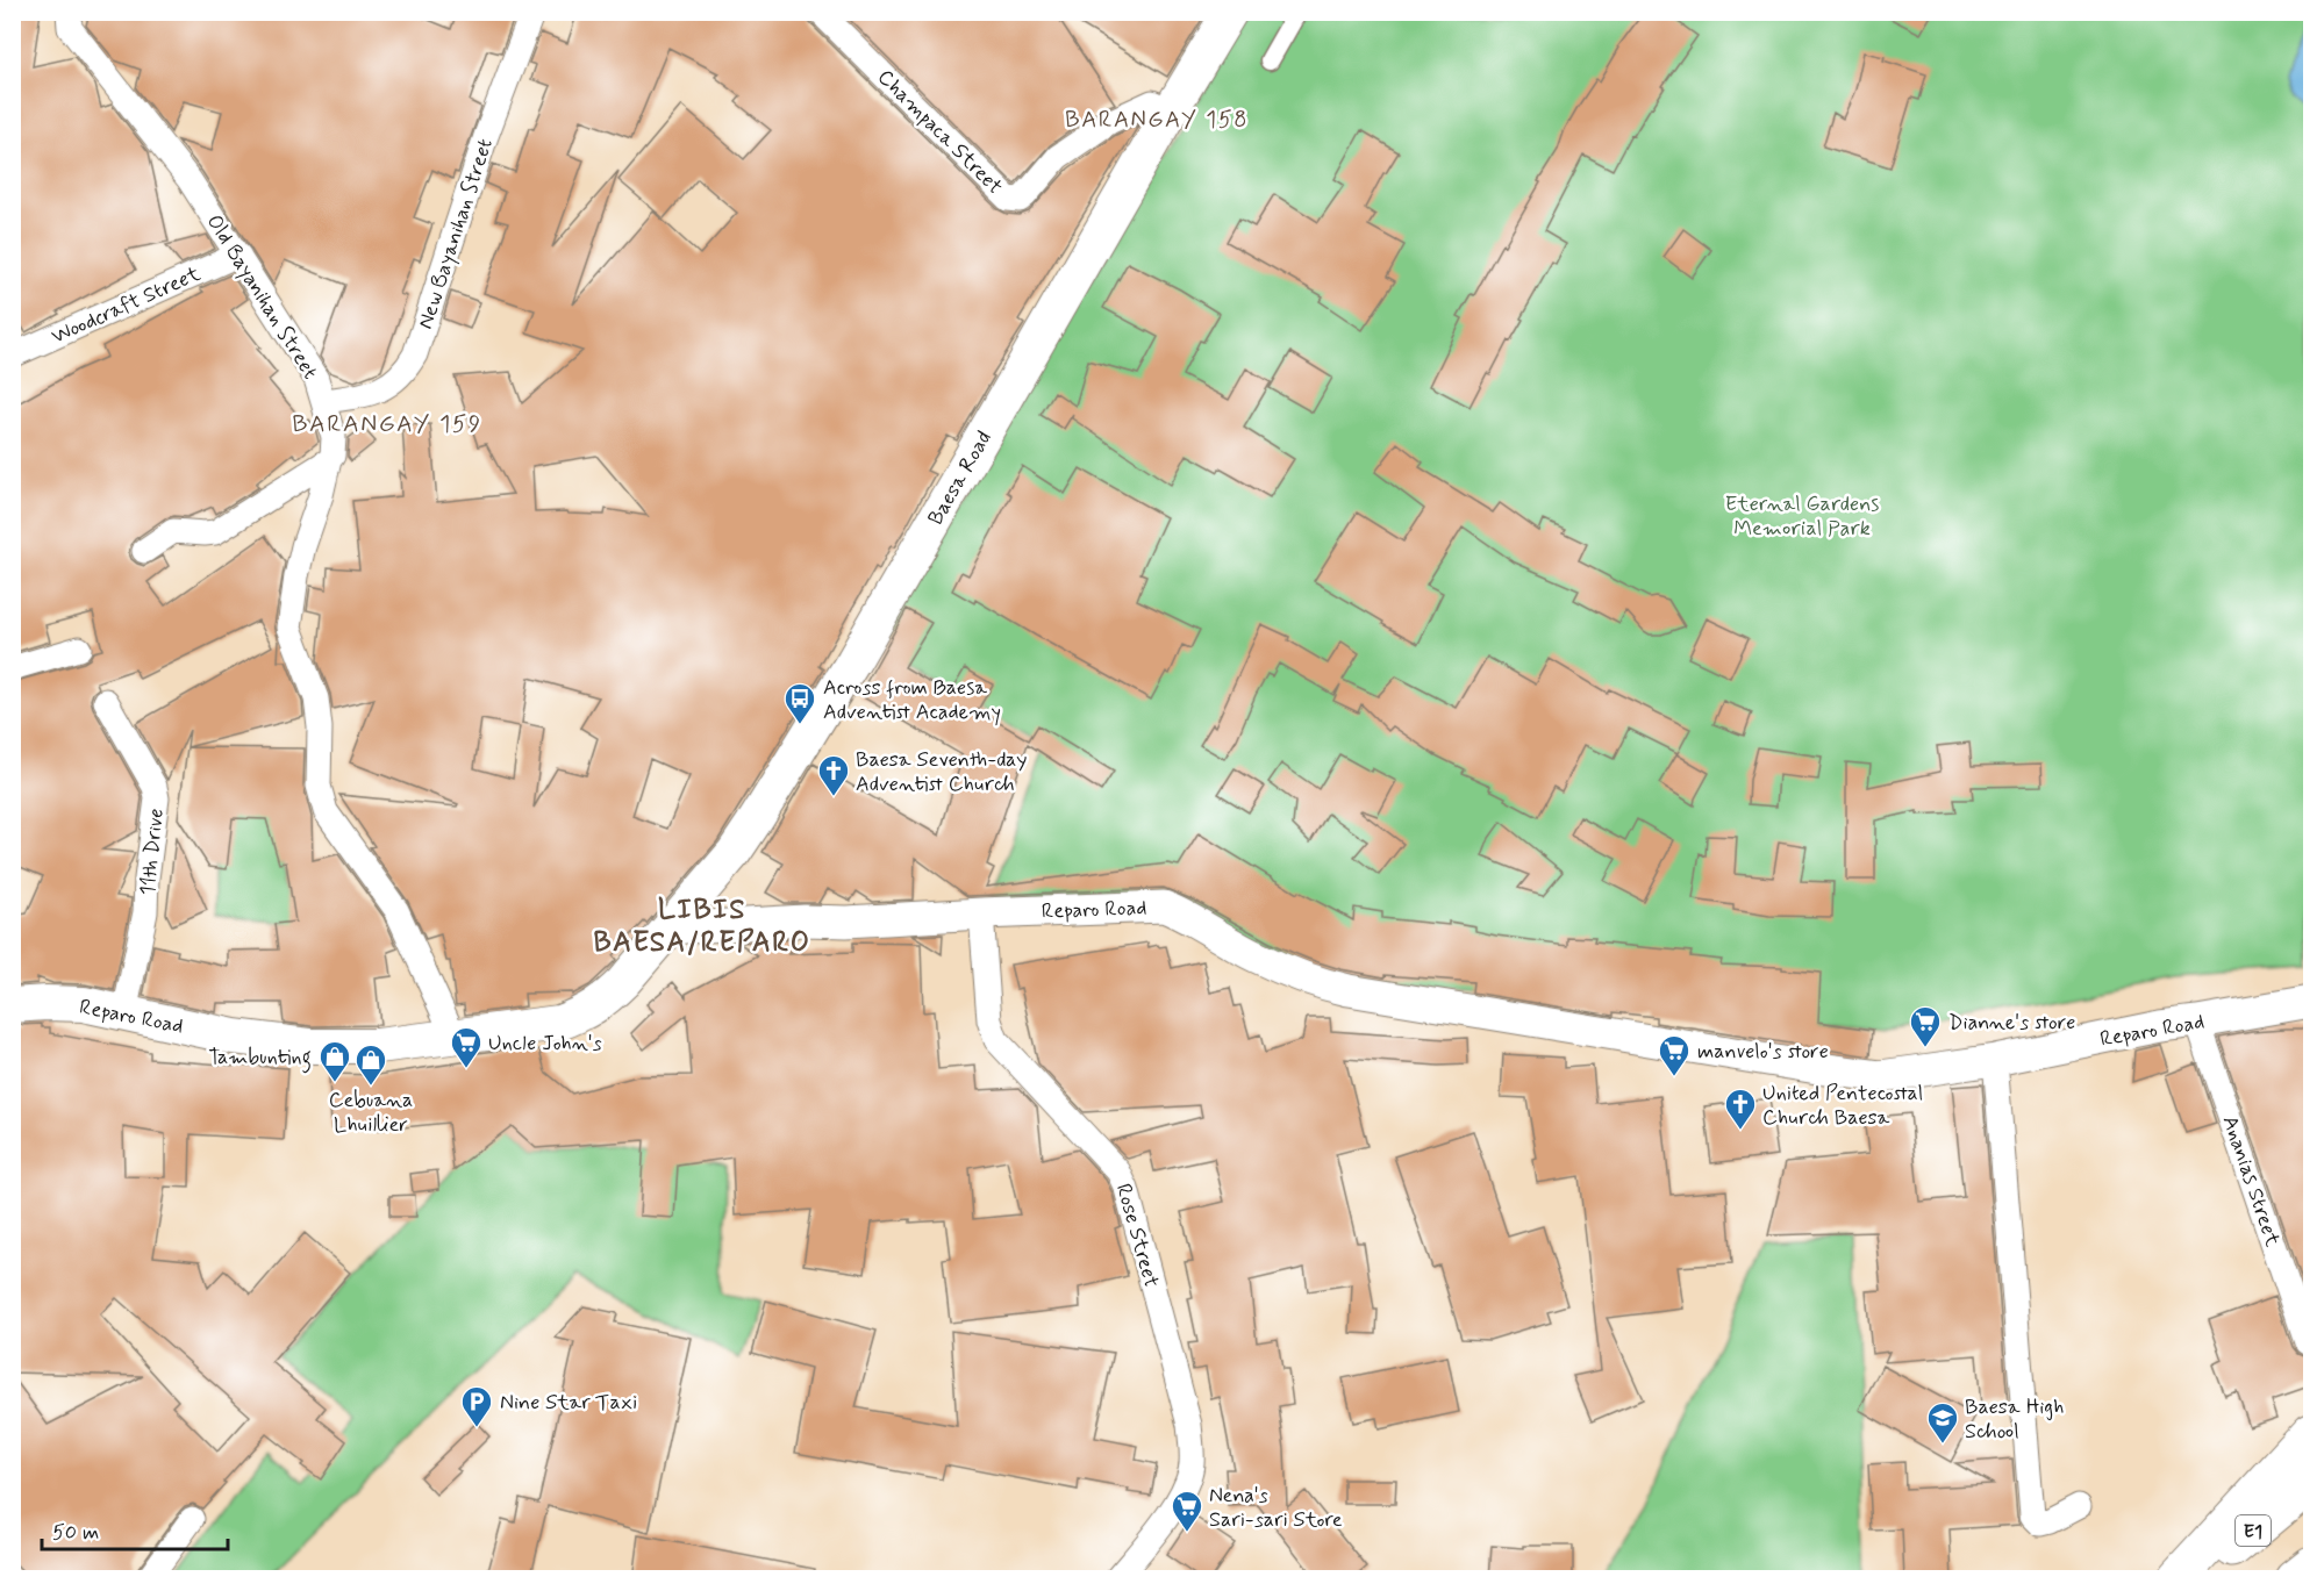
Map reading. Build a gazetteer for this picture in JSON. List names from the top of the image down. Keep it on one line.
{"streets":{"highway":["E1"],"main road":["Baesa Road","Reparo Road"],"street":["Champaca Street","New Bayanihan Street","Old Bayanihan Street","Woodcraft Street","11th Drive","Ananias Street","Rose Street"]},"crossings":[["Champaca Street","Baesa Road"],["New Bayanihan Street","Old Bayanihan Street"],["Old Bayanihan Street","Woodcraft Street"],["Old Bayanihan Street","Reparo Road"],["Baesa Road","Reparo Road"],["11th Drive","Reparo Road"],["Reparo Road","Ananias Street"],["Reparo Road","Rose Street"]],"districts":["BARANGAY 158","BARANGAY 159","LIBIS BAESA/REPARO"],"parks":["Eternal Gardens Memorial Park"],"places":{"bus stop":["Across from Baesa Adventist Academy"],"church":["Baesa Seventh-day Adventist Church","United Pentecostal Church Baesa"],"supermarket":["Dianne's store","Uncle John's","manvelo's store","Nena's Sari-sari Store"],"shop":["Tambunting","Cebuana Lhuillier"],"parking":["Nine Star Taxi"],"school or university":["Baesa High School"]},"scale_bar":"50 m"}
